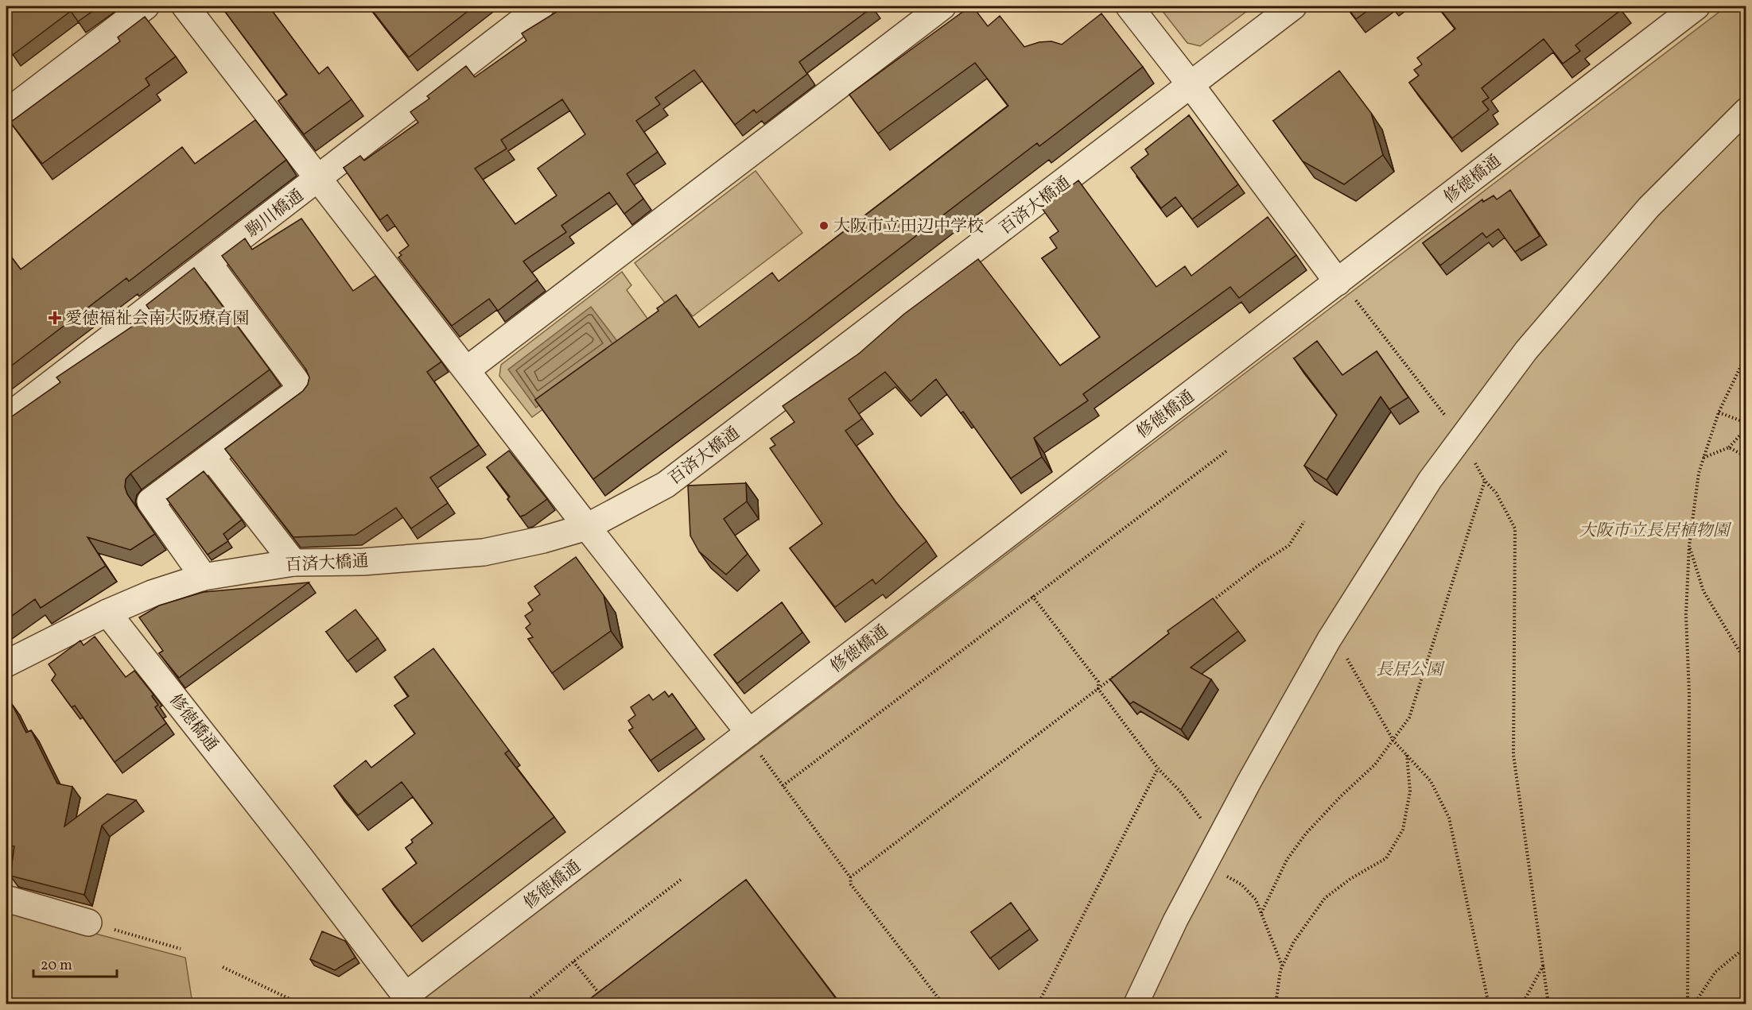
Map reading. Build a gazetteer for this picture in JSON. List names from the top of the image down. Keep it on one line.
{"streets":{"street":["修徳橋通","百済大橋通","駒川橋通"]},"crossings":[["修徳橋通","百済大橋通"]],"parks":["大阪市立長居植物園","長居公園"],"places":{"other":["大阪市立田辺中学校"],"health":["愛徳福祉会南大阪療育園"]},"scale_bar":"20 m"}
